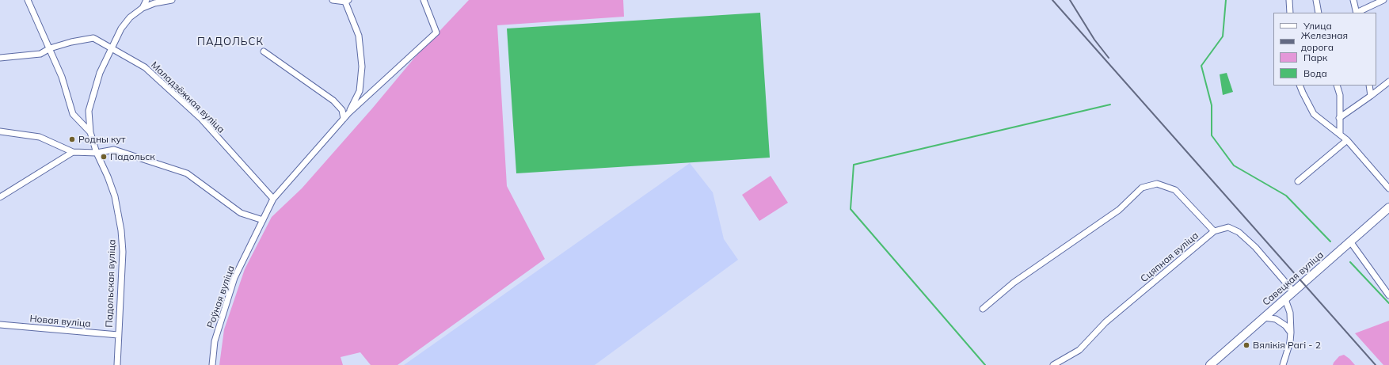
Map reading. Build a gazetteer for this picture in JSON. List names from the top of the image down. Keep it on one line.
{"streets":{"main road":["Савецкая вуліца"],"street":["Маладзёжная вуліца","Сцяпная вуліца","Падольская вуліца","Роўная вуліца","Новая вуліца"]},"crossings":[["Маладзёжная вуліца","Падольская вуліца"],["Сцяпная вуліца","Савецкая вуліца"],["Падольская вуліца","Новая вуліца"]],"districts":["ПАДОЛЬСК"],"places":["Родны кут","Падольск","Вялікія Рагі - 2"],"legend":["Улица","Железная дорога","Парк","Вода"]}
